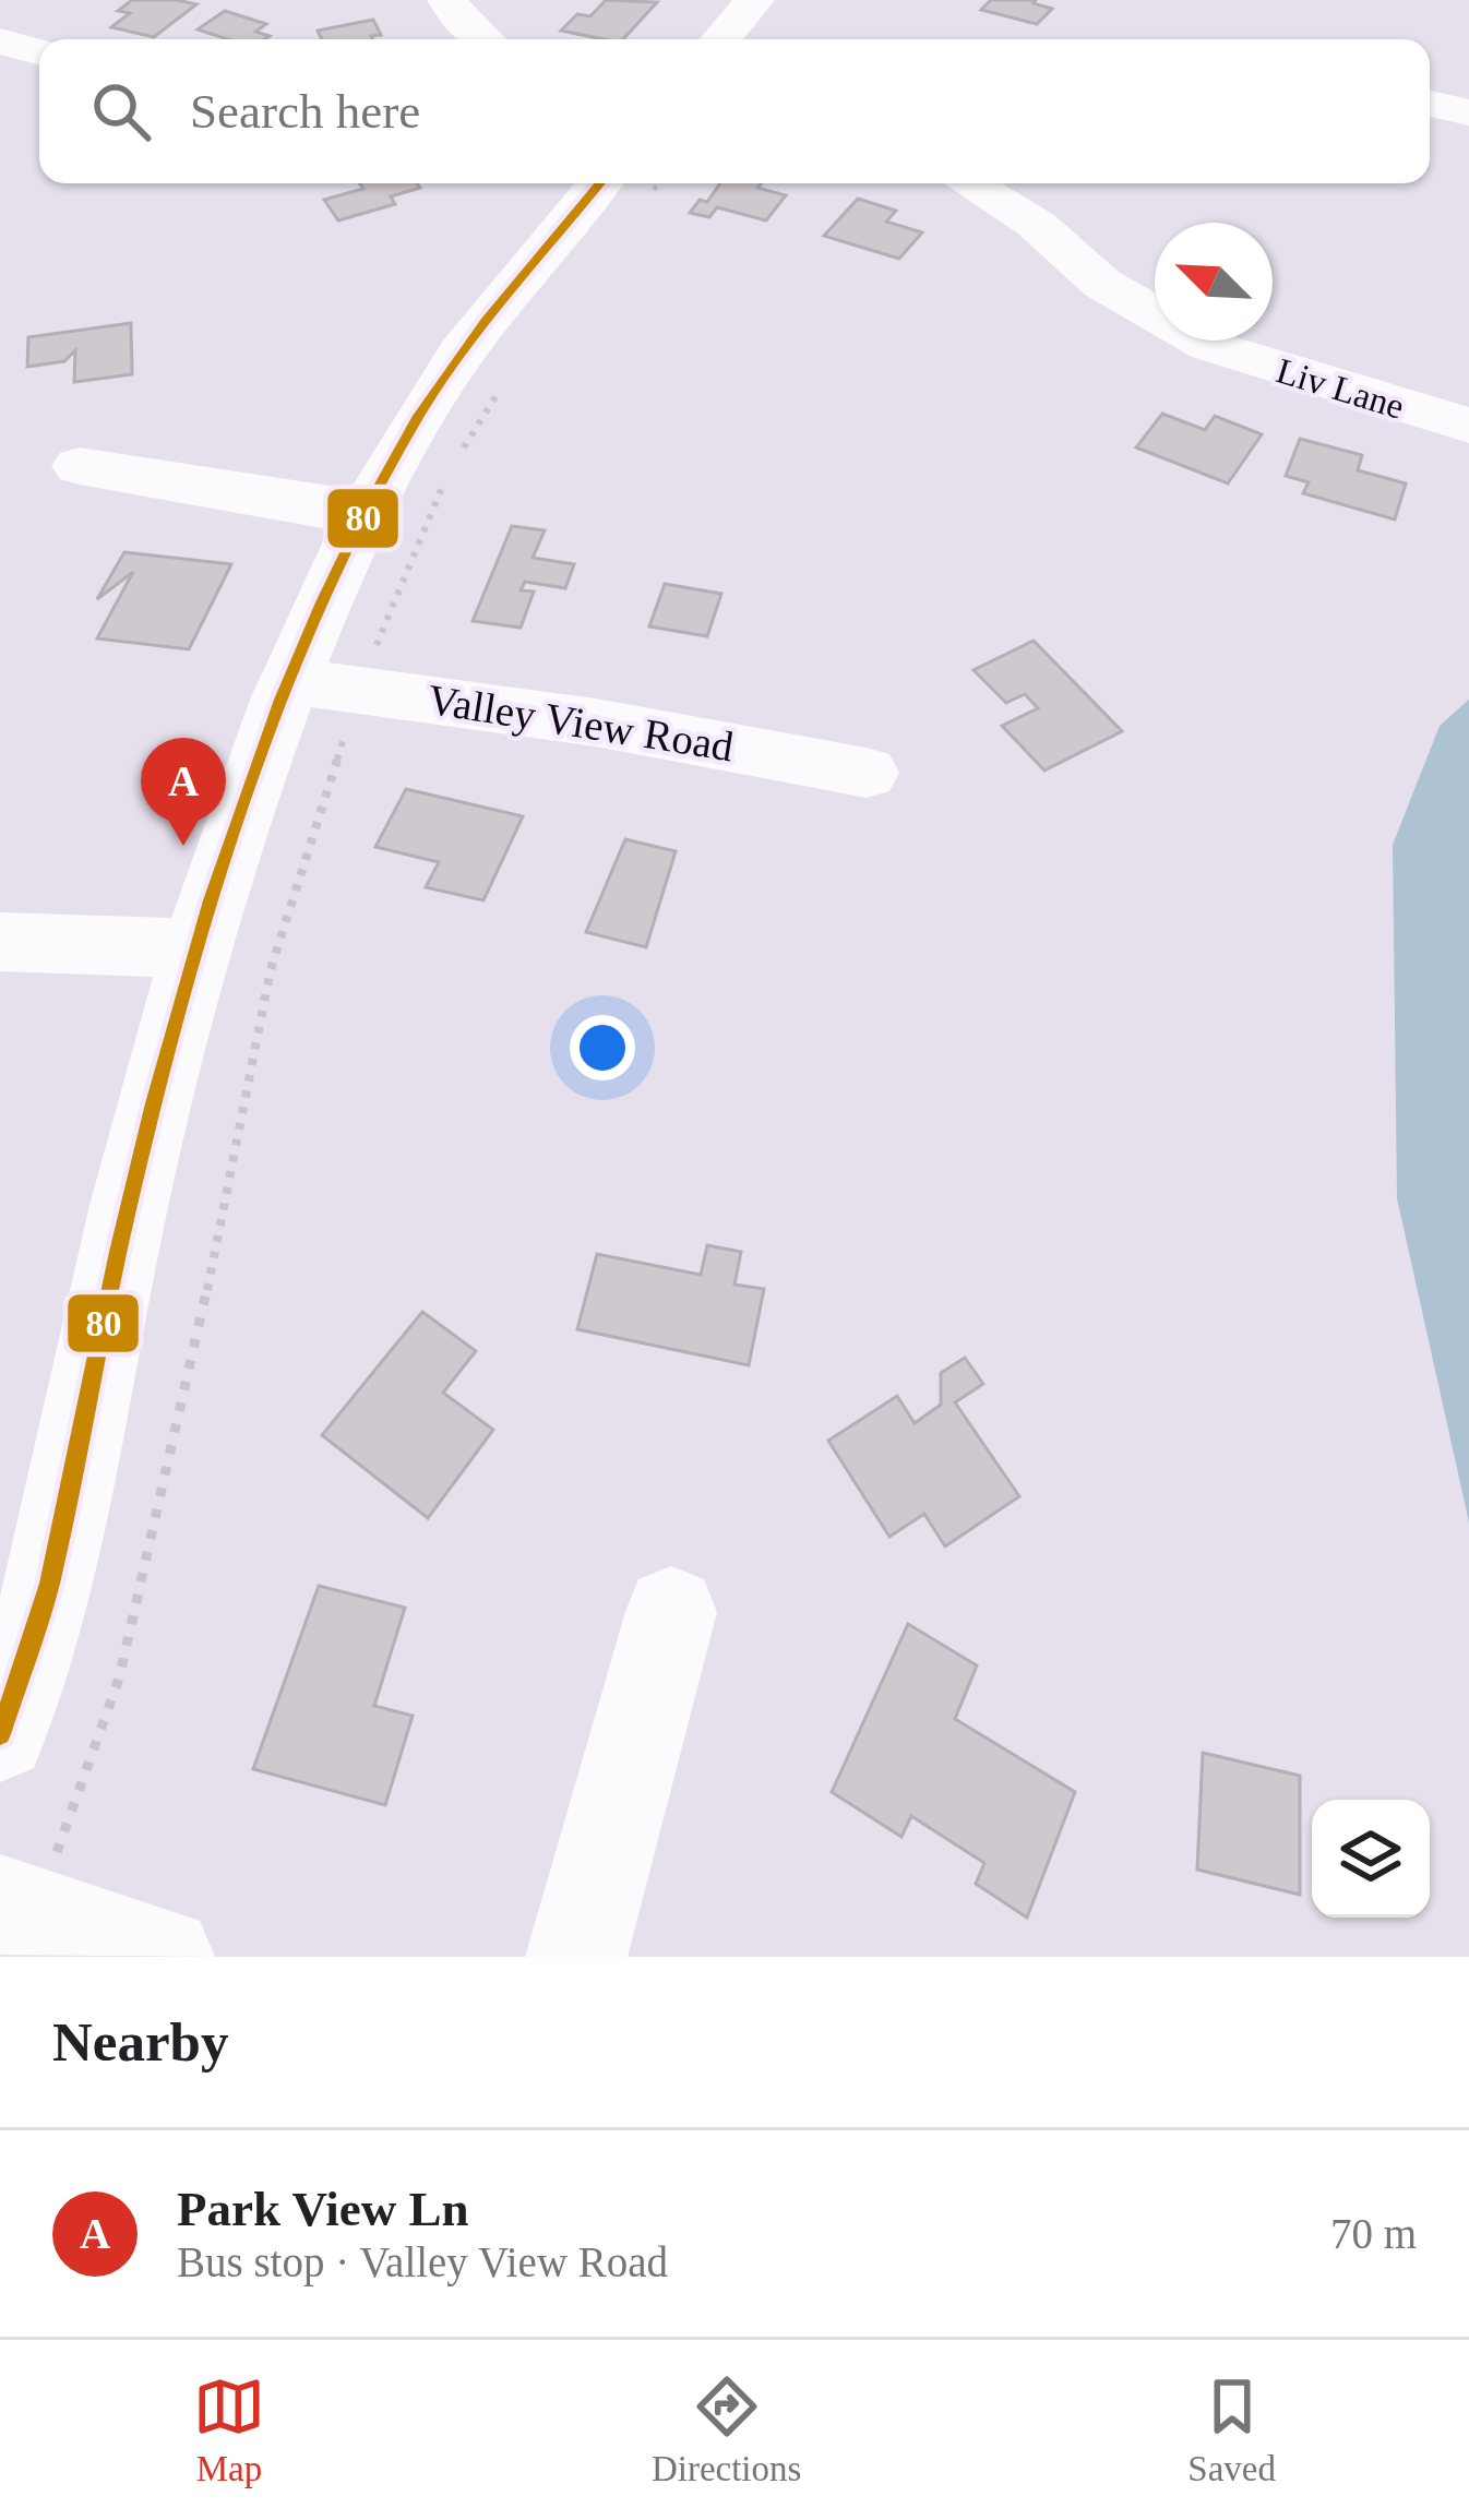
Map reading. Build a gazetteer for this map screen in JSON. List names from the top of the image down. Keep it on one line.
{"streets":{"street":["Liv Lane","Valley View Road"]},"lines":["transit line 80"],"north":"top left","page":{"search":"Search here","pins":"A","heading":"Nearby","list":[{"mark":"A","name":"Park View Ln","note":"Bus stop · Valley View Road","value":"70 m"}],"nav":["Map","Directions","Saved"]}}
